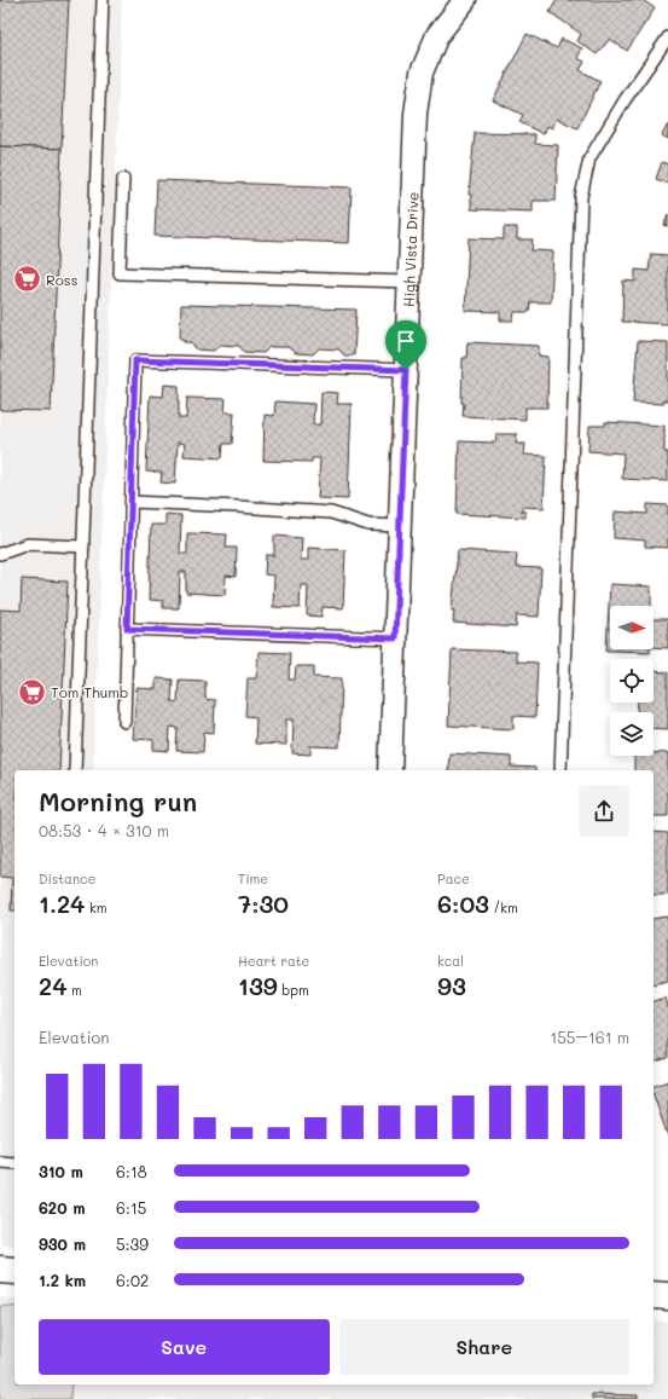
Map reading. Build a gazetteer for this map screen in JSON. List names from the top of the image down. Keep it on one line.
{"streets":{"street":["High Vista Drive"]},"places":{"supermarket":["Ross","Tom Thumb"]},"north":"right","page":{"heading":["Morning run","08:53 · 4 × 310 m"],"stats":[["Distance","1.24 km"],["Time","7:30"],["Pace","6:03 /km"],["Elevation","24 m"],["Heart rate","139 bpm"],["kcal","93"]],"chart":["Elevation","155–161 m"],"list":[{"name":"310 m","note":"6:18"},{"name":"620 m","note":"6:15"},{"name":"930 m","note":"5:39"},{"name":"1.2 km","note":"6:02"}],"buttons":["Save","Share"]}}
